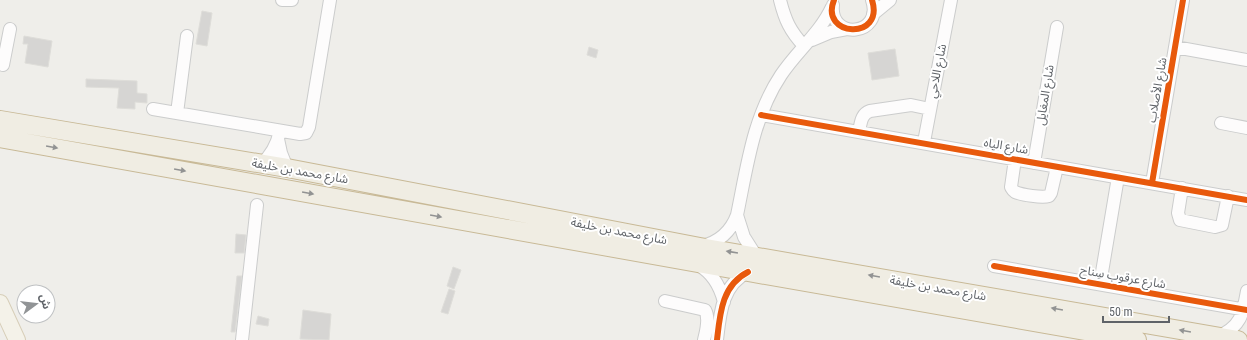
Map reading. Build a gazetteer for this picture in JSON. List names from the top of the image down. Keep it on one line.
{"streets":{"highway":["شارع محمد بن خليفة"],"street":["شارع اللاحي","شارع الأصلاب","شارع المغايل","شارع الياه","شارع عرقوب سِناح"]},"crossings":[["شارع اللاحي","شارع الياه"],["شارع الأصلاب","شارع الياه"],["شارع المغايل","شارع الياه"]],"scale_bar":"50 m","north":"right"}
